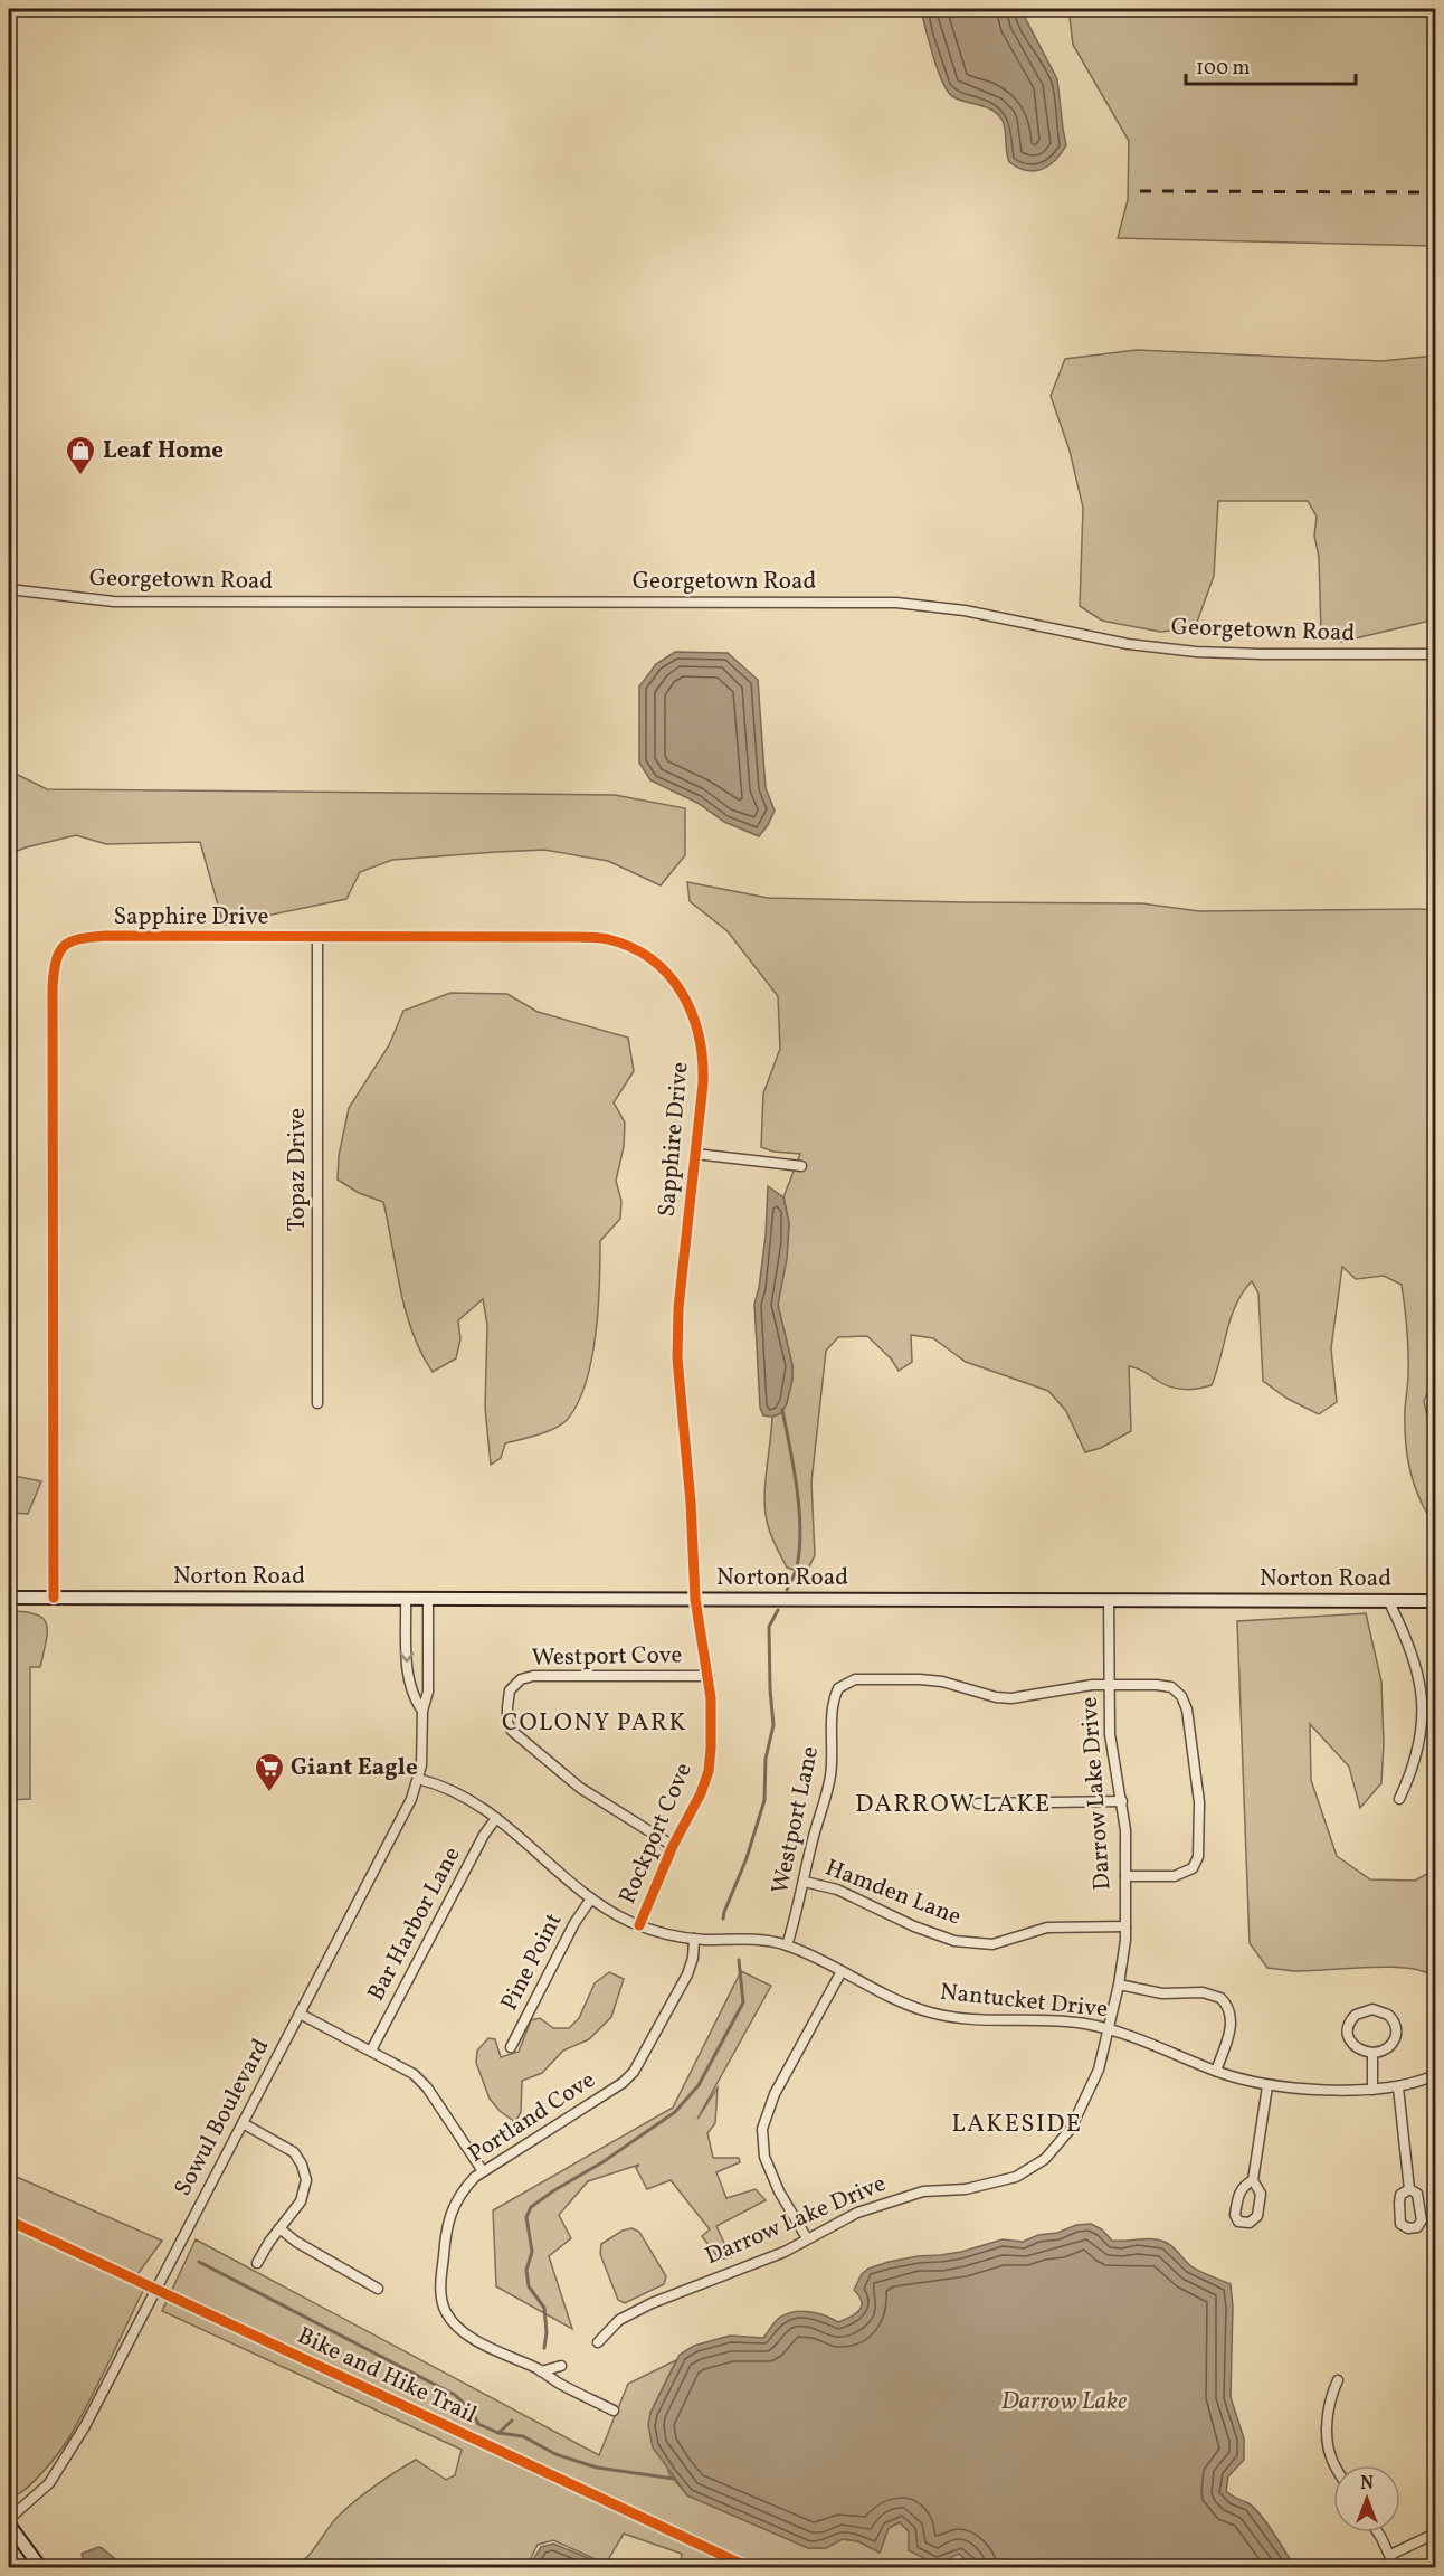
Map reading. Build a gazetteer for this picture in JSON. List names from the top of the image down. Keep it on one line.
{"streets":{"street":["Georgetown Road","Sapphire Drive","Topaz Drive","Norton Road","Westport Cove","Darrow Lake Drive","Westport Lane","Rockport Cove","Hamden Lane","Bar Harbor Lane","Pine Point","Nantucket Drive","Sowul Boulevard","Portland Cove"],"cycle path":["Bike and Hike Trail"]},"crossings":[["Sapphire Drive","Topaz Drive"],["Sapphire Drive","Norton Road"],["Sapphire Drive","Rockport Cove"],["Norton Road","Darrow Lake Drive"],["Norton Road","Rockport Cove"],["Norton Road","Sowul Boulevard"],["Westport Cove","Rockport Cove"],["Darrow Lake Drive","Westport Lane"],["Darrow Lake Drive","Hamden Lane"],["Darrow Lake Drive","Nantucket Drive"],["Westport Lane","Hamden Lane"],["Westport Lane","Nantucket Drive"],["Rockport Cove","Nantucket Drive"],["Bar Harbor Lane","Nantucket Drive"],["Pine Point","Nantucket Drive"],["Nantucket Drive","Sowul Boulevard"],["Nantucket Drive","Portland Cove"]],"districts":["COLONY PARK","DARROW LAKE","LAKESIDE"],"water":["Darrow Lake"],"places":{"shop":["Leaf Home"],"supermarket":["Giant Eagle"]},"scale_bar":"100 m","north":"top"}
